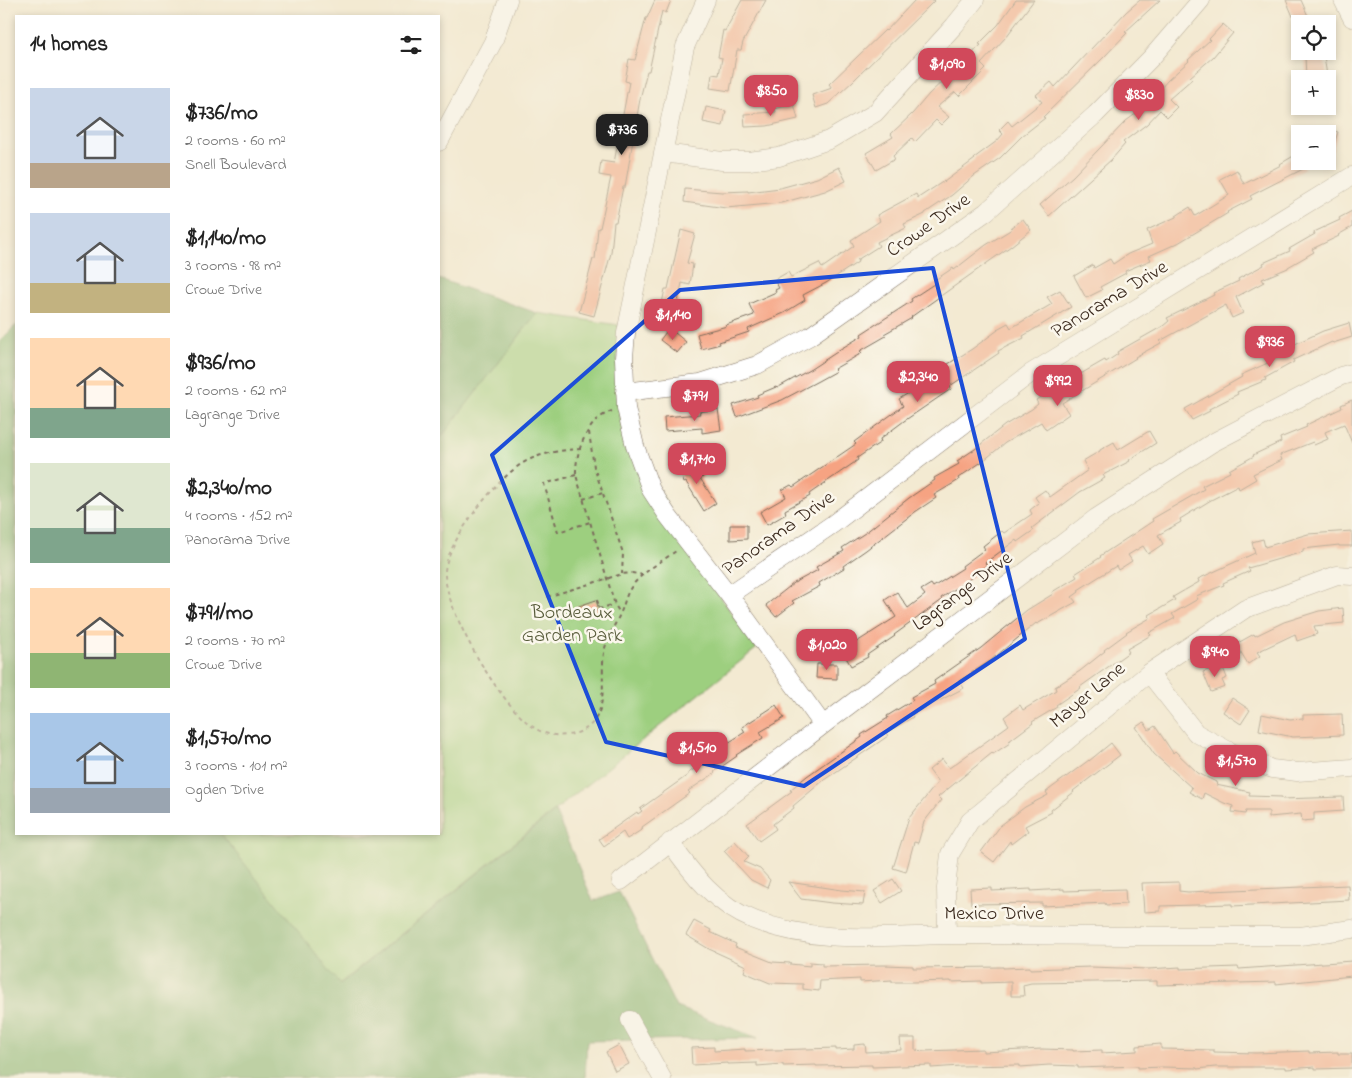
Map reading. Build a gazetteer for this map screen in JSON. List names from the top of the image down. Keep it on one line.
{"streets":{"street":["Crowe Drive","Panorama Drive","Lagrange Drive","Mayer Lane","Mexico Drive"]},"crossings":[["Lagrange Drive","Mexico Drive"],["Mayer Lane","Mexico Drive"]],"parks":["Bordeaux Garden Park"],"page":{"map_buttons":["+","−"],"heading":"14 homes","price":["$1,090","$850","$830","$736","$1,140","$936","$2,340","$992","$791","$1,710","$1,020","$940","$1,510","$1,570"],"list":[{"name":"$736/mo","note":"2 rooms · 60 m² · Snell Boulevard"},{"name":"$1,140/mo","note":"3 rooms · 98 m² · Crowe Drive"},{"name":"$936/mo","note":"2 rooms · 62 m² · Lagrange Drive"},{"name":"$2,340/mo","note":"4 rooms · 152 m² · Panorama Drive"},{"name":"$791/mo","note":"2 rooms · 70 m² · Crowe Drive"},{"name":"$1,570/mo","note":"3 rooms · 101 m² · Ogden Drive"}]}}
